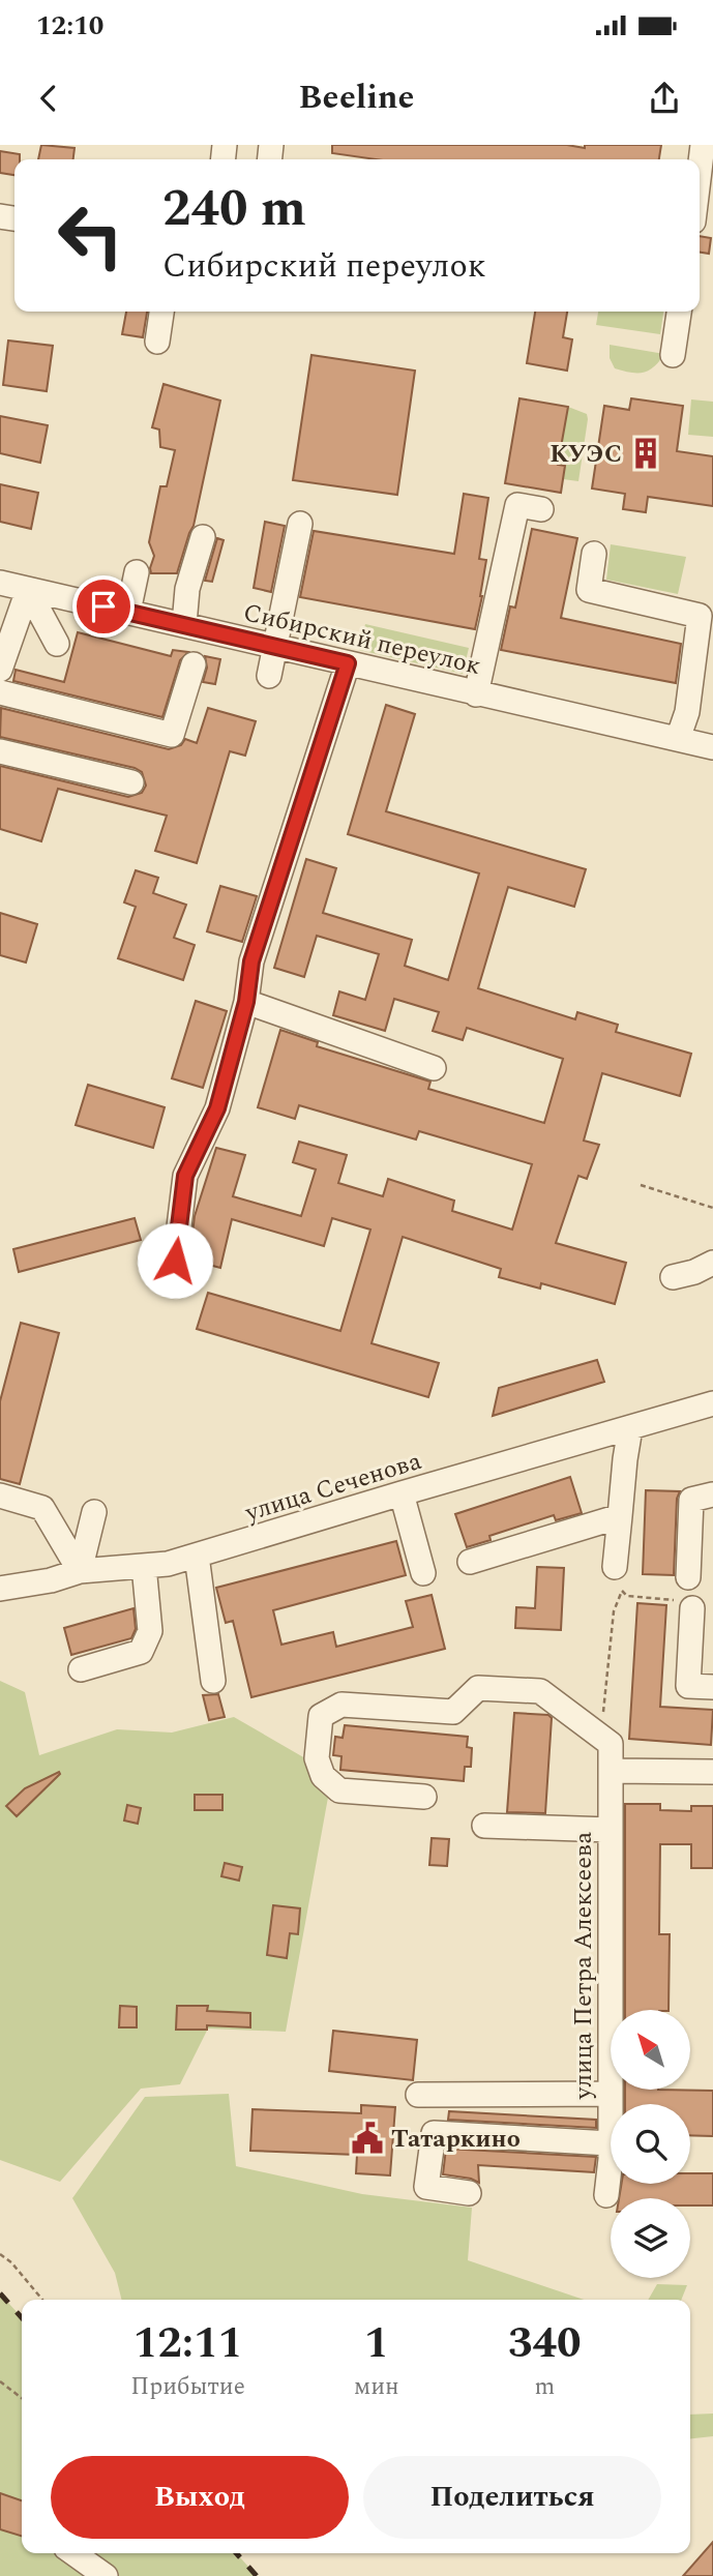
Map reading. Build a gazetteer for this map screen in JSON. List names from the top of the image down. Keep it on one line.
{"streets":{"street":["Сибирский переулок","улица Сеченова","улица Петра Алексеева"]},"places":{"building":["КУЭС"],"public building":["Татаркино"]},"north":"top left","page":{"status":"12:10","header":"Beeline","turn":["240 m","Сибирский переулок"],"eta":["12:11","Прибытие","1","мин","340","m"],"buttons":["Выход","Поделиться"]}}
